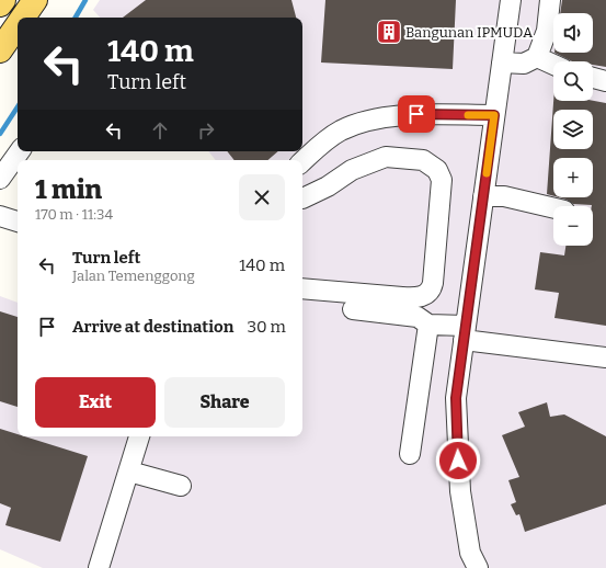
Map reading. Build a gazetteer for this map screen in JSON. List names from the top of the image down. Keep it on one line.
{"places":{"building":["Bangunan IPMUDA"]},"page":{"map_buttons":["+","−"],"turn":["140 m","Turn left"],"heading":["1 min","170 m · 11:34"],"list":[{"name":"Turn left","note":"Jalan Temenggong","value":"140 m"},{"name":"Arrive at destination","value":"30 m"}],"buttons":["Exit","Share"]}}
